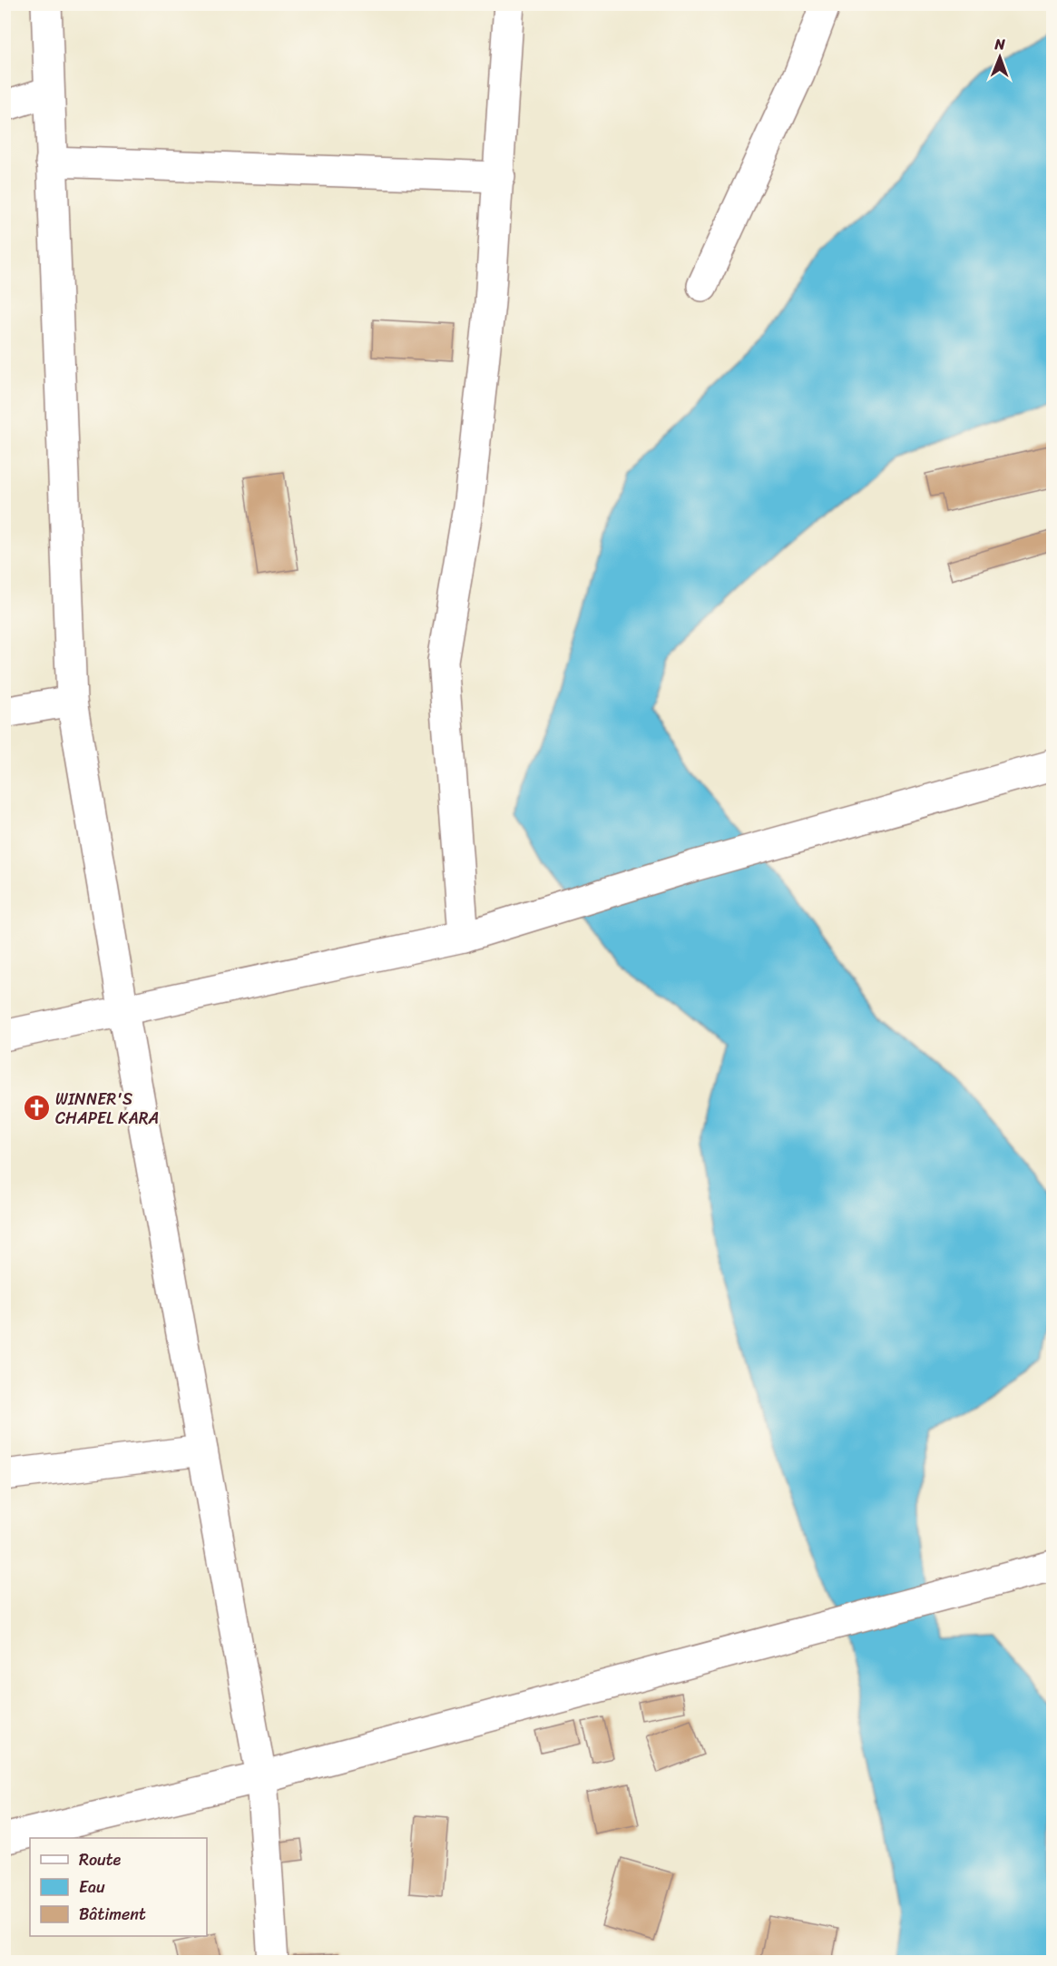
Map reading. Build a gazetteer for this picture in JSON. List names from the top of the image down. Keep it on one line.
{"places":{"church":["WINNER'S CHAPEL KARA"]},"legend":["Route","Eau","Bâtiment"],"north":"top"}
